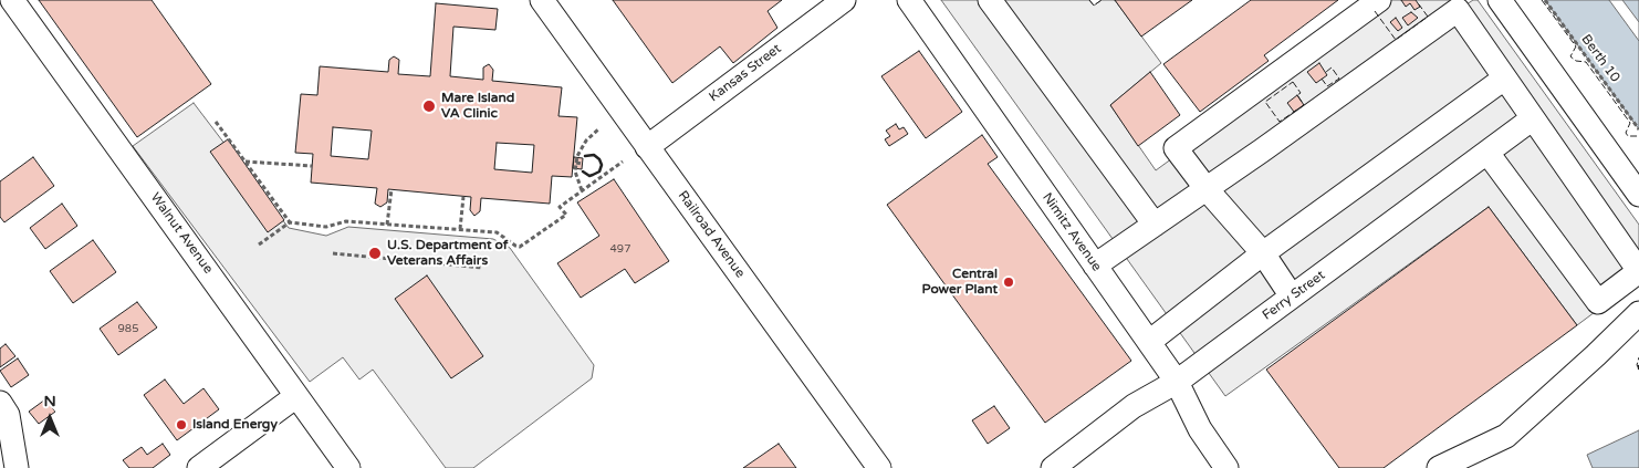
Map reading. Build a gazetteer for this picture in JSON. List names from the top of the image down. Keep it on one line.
{"streets":{"street":["Kansas Street","Nimitz Avenue","Walnut Avenue","Railroad Avenue","Ferry Street"],"path":["Berth 10"]},"crossings":[["Kansas Street","Railroad Avenue"],["Nimitz Avenue","Ferry Street"]],"places":["Mare Island VA Clinic","U.S. Department of Veterans Affairs","Central Power Plant","Island Energy"],"house_numbers":["497","985"],"north":"top"}
